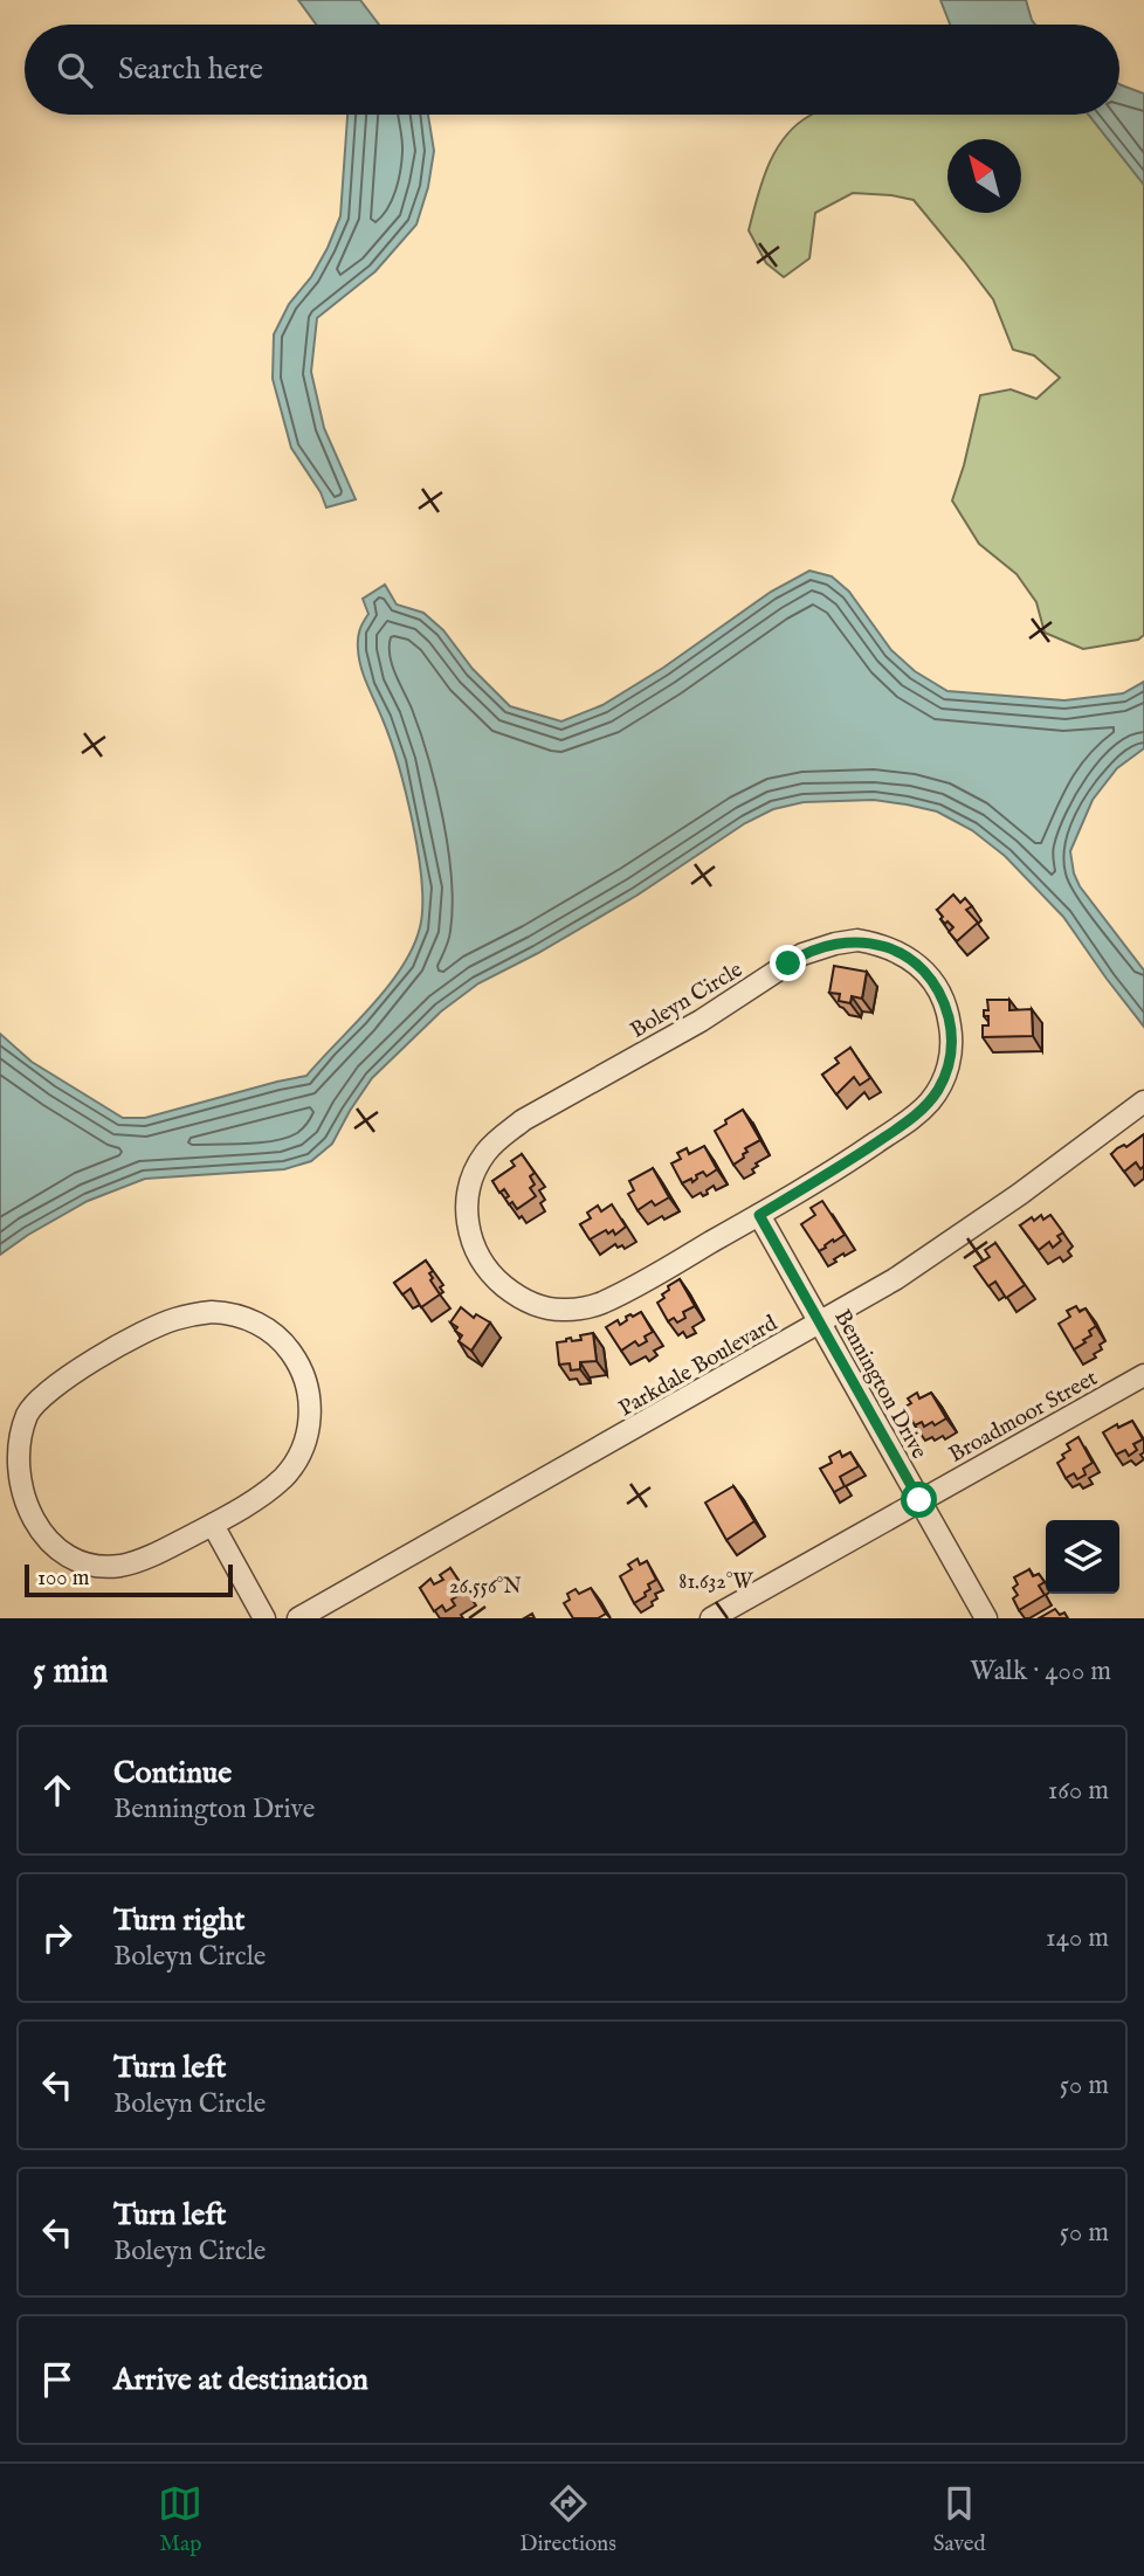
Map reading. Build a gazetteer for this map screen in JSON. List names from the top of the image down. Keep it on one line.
{"streets":{"street":["Boleyn Circle","Parkdale Boulevard","Bennington Drive","Broadmoor Street"]},"crossings":[["Boleyn Circle","Bennington Drive"],["Parkdale Boulevard","Bennington Drive"],["Bennington Drive","Broadmoor Street"]],"scale_bar":"100 m","north":"top left","page":{"search":"Search here","scale":"100 m","heading":["5 min","Walk · 400 m"],"list":[["Continue","Bennington Drive","160 m"],["Turn right","Boleyn Circle","140 m"],["Turn left","Boleyn Circle","50 m"],["Turn left","Boleyn Circle","50 m"],"Arrive at destination"],"nav":["Map","Directions","Saved"]},"coordinates":["81.632°W","26.556°N"]}
